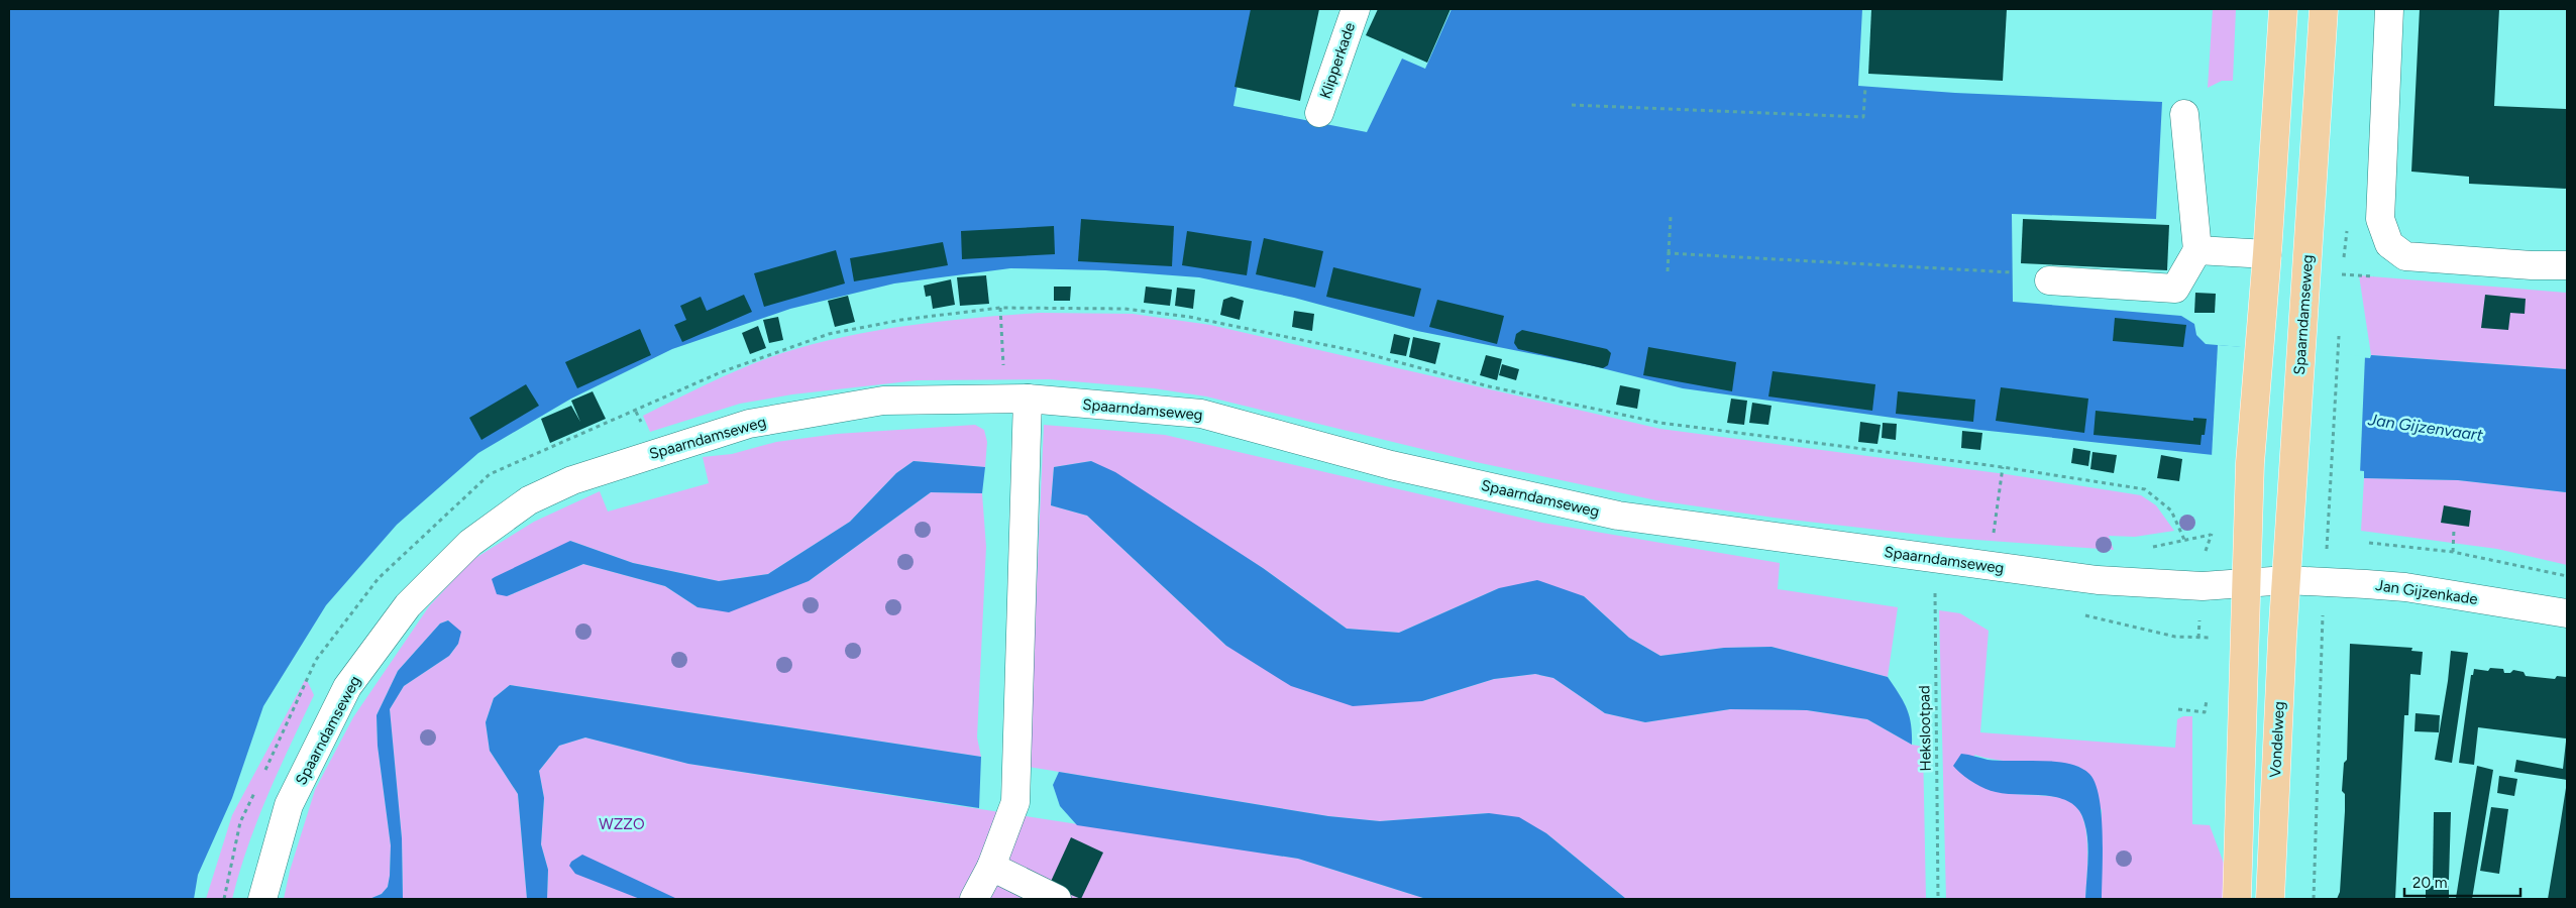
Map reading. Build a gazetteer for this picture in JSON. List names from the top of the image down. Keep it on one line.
{"streets":{"main road":["Spaarndamseweg","Vondelweg"],"street":["Klipperkade","Jan Gijzenkade"],"path":["Hekslootpad"]},"crossings":[["Spaarndamseweg","Jan Gijzenkade"],["Spaarndamseweg","Hekslootpad"],["Spaarndamseweg","Vondelweg"],["Jan Gijzenkade","Vondelweg"]],"water":["Jan Gijzenvaart"],"parks":["WZZO"],"scale_bar":"20 m"}
